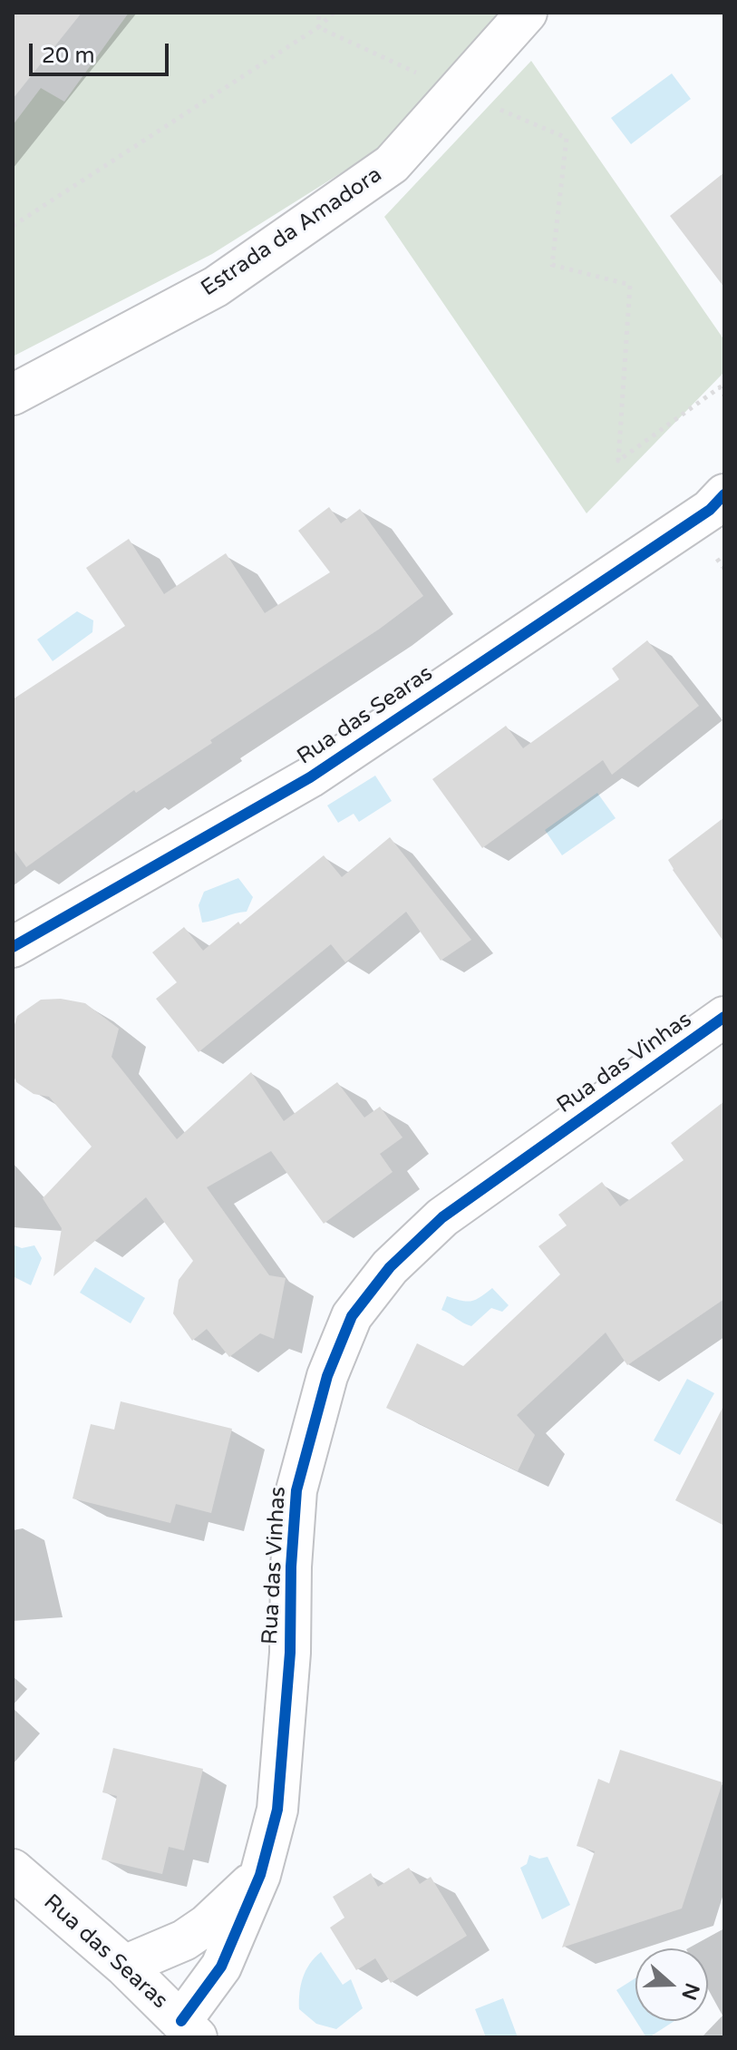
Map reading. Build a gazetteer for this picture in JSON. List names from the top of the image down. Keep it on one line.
{"streets":{"street":["Estrada da Amadora","Rua das Searas","Rua das Vinhas"]},"crossings":[["Rua das Searas","Rua das Vinhas"]],"scale_bar":"20 m","north":"right"}
